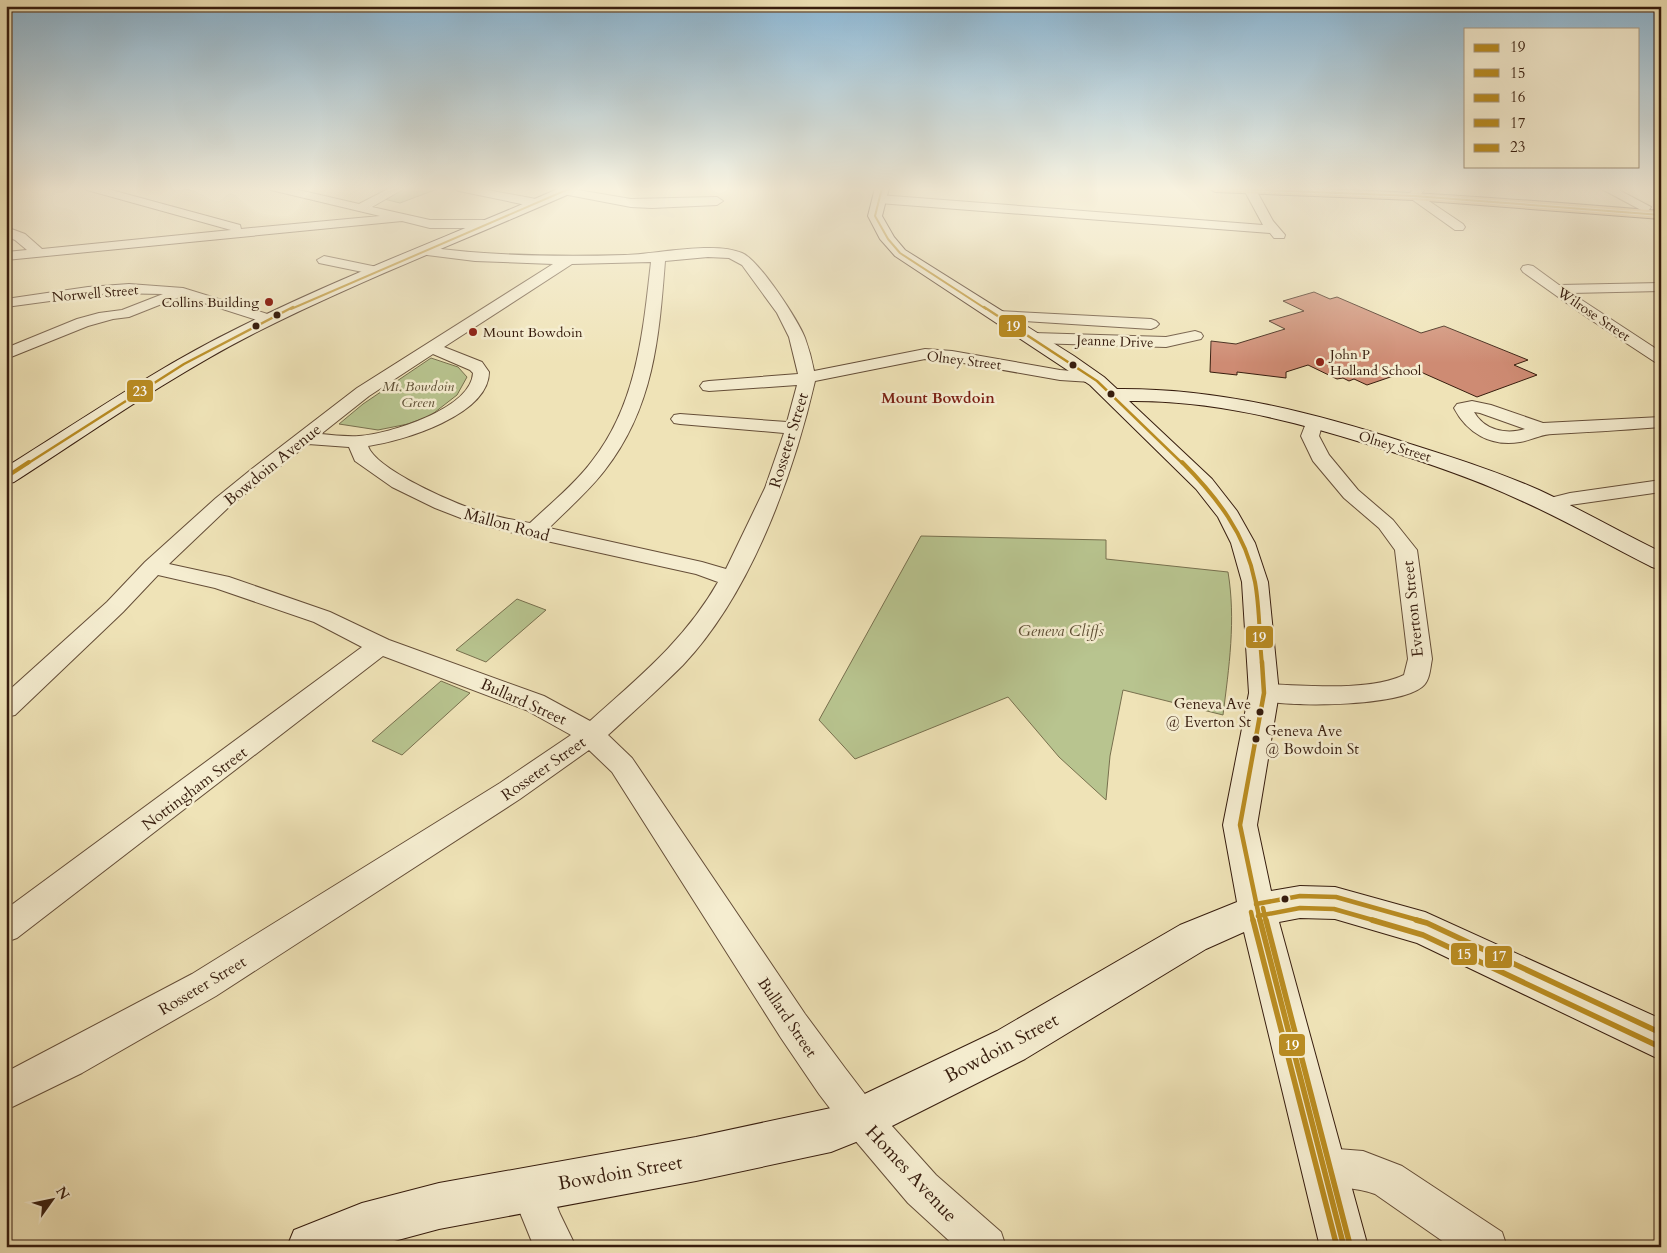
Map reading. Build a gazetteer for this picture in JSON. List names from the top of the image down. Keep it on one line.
{"streets":{"main road":["Olney Street","Bowdoin Street"],"street":["Norwell Street","Wilrose Street","Jeanne Drive","Rosseter Street","Bowdoin Avenue","Mallon Road","Everton Street","Bullard Street","Nottingham Street","Homes Avenue"]},"crossings":[["Olney Street","Rosseter Street"],["Olney Street","Everton Street"],["Rosseter Street","Mallon Road"],["Rosseter Street","Bullard Street"],["Bowdoin Avenue","Bullard Street"],["Bullard Street","Nottingham Street"],["Bullard Street","Bowdoin Street"],["Bullard Street","Homes Avenue"],["Bowdoin Street","Homes Avenue"]],"districts":["Mount Bowdoin"],"parks":["Mt. Bowdoin Green","Geneva Cliffs"],"places":["Collins Building","Mount Bowdoin","John P Holland School","Geneva Ave @ Everton St","Geneva Ave @ Bowdoin St"],"lines":["transit line 19","transit line 23","transit line 17","transit line 15"],"legend":["19","15","16","17","23"],"north":"top right"}
